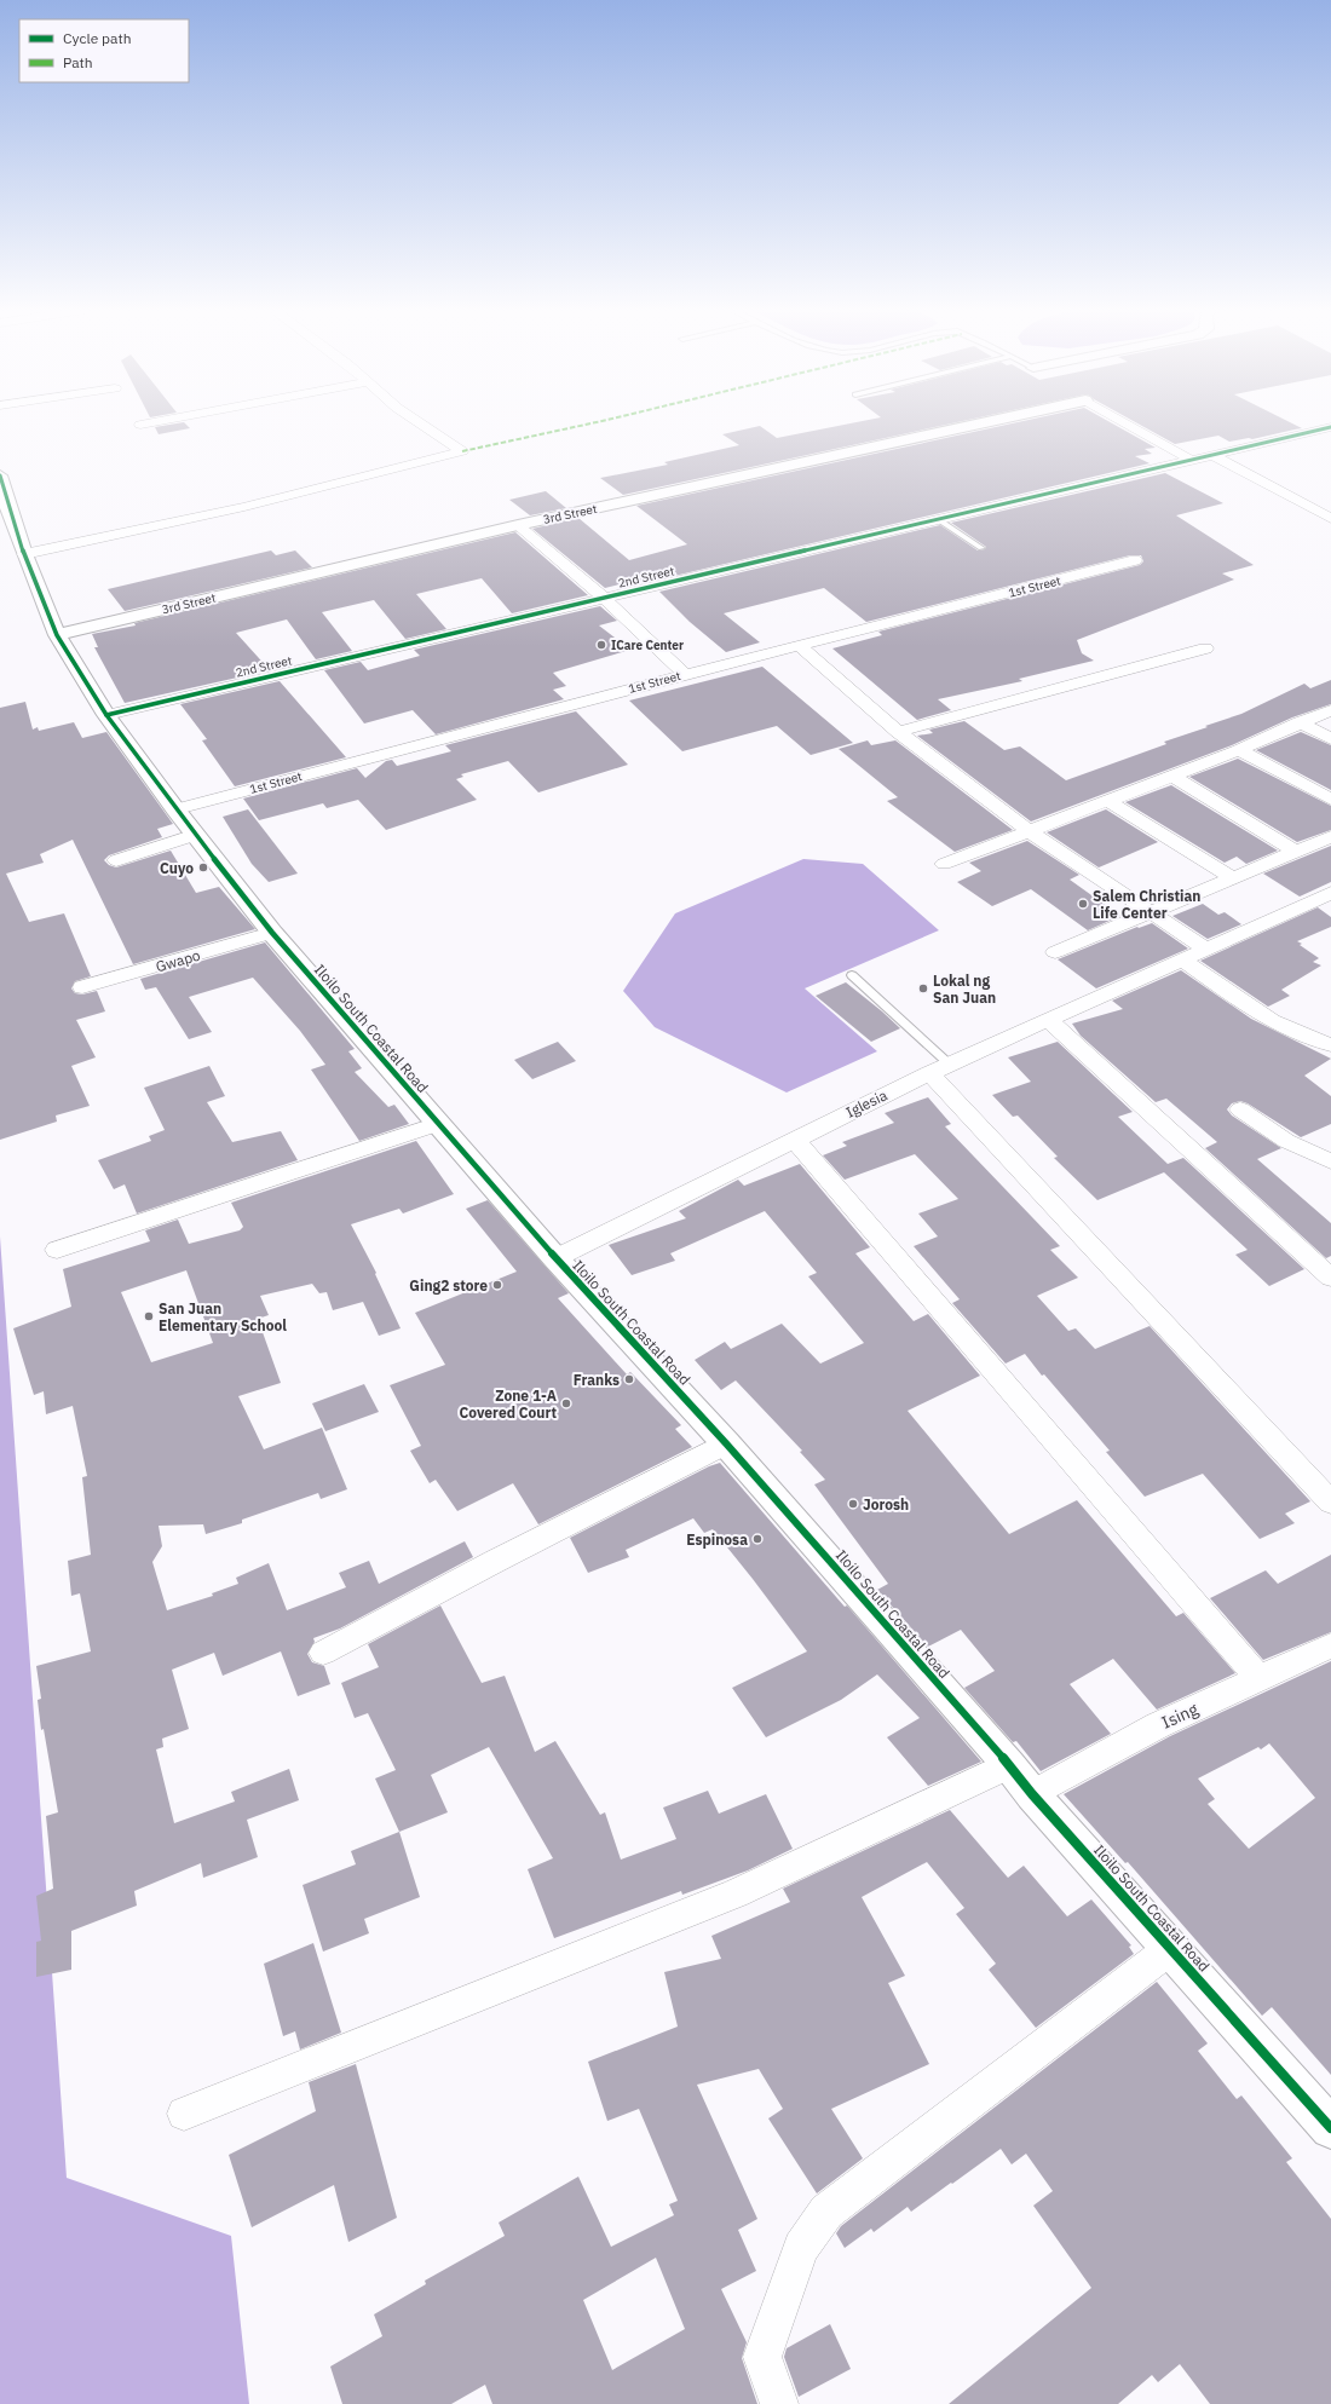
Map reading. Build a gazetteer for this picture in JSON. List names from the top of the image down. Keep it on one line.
{"streets":{"street":["3rd Street","2nd Street","1st Street","Gwapo","Iloilo South Coastal Road","Iglesia","Ising"]},"crossings":[["3rd Street","Iloilo South Coastal Road"],["2nd Street","Iloilo South Coastal Road"],["1st Street","Iloilo South Coastal Road"],["Gwapo","Iloilo South Coastal Road"],["Iloilo South Coastal Road","Iglesia"],["Iloilo South Coastal Road","Ising"]],"places":["ICare Center","Cuyo","Salem Christian Life Center","Lokal ng San Juan","Ging2 store","San Juan Elementary School","Franks","Zone 1-A Covered Court","Jorosh","Espinosa"],"legend":["Cycle path","Path"]}
